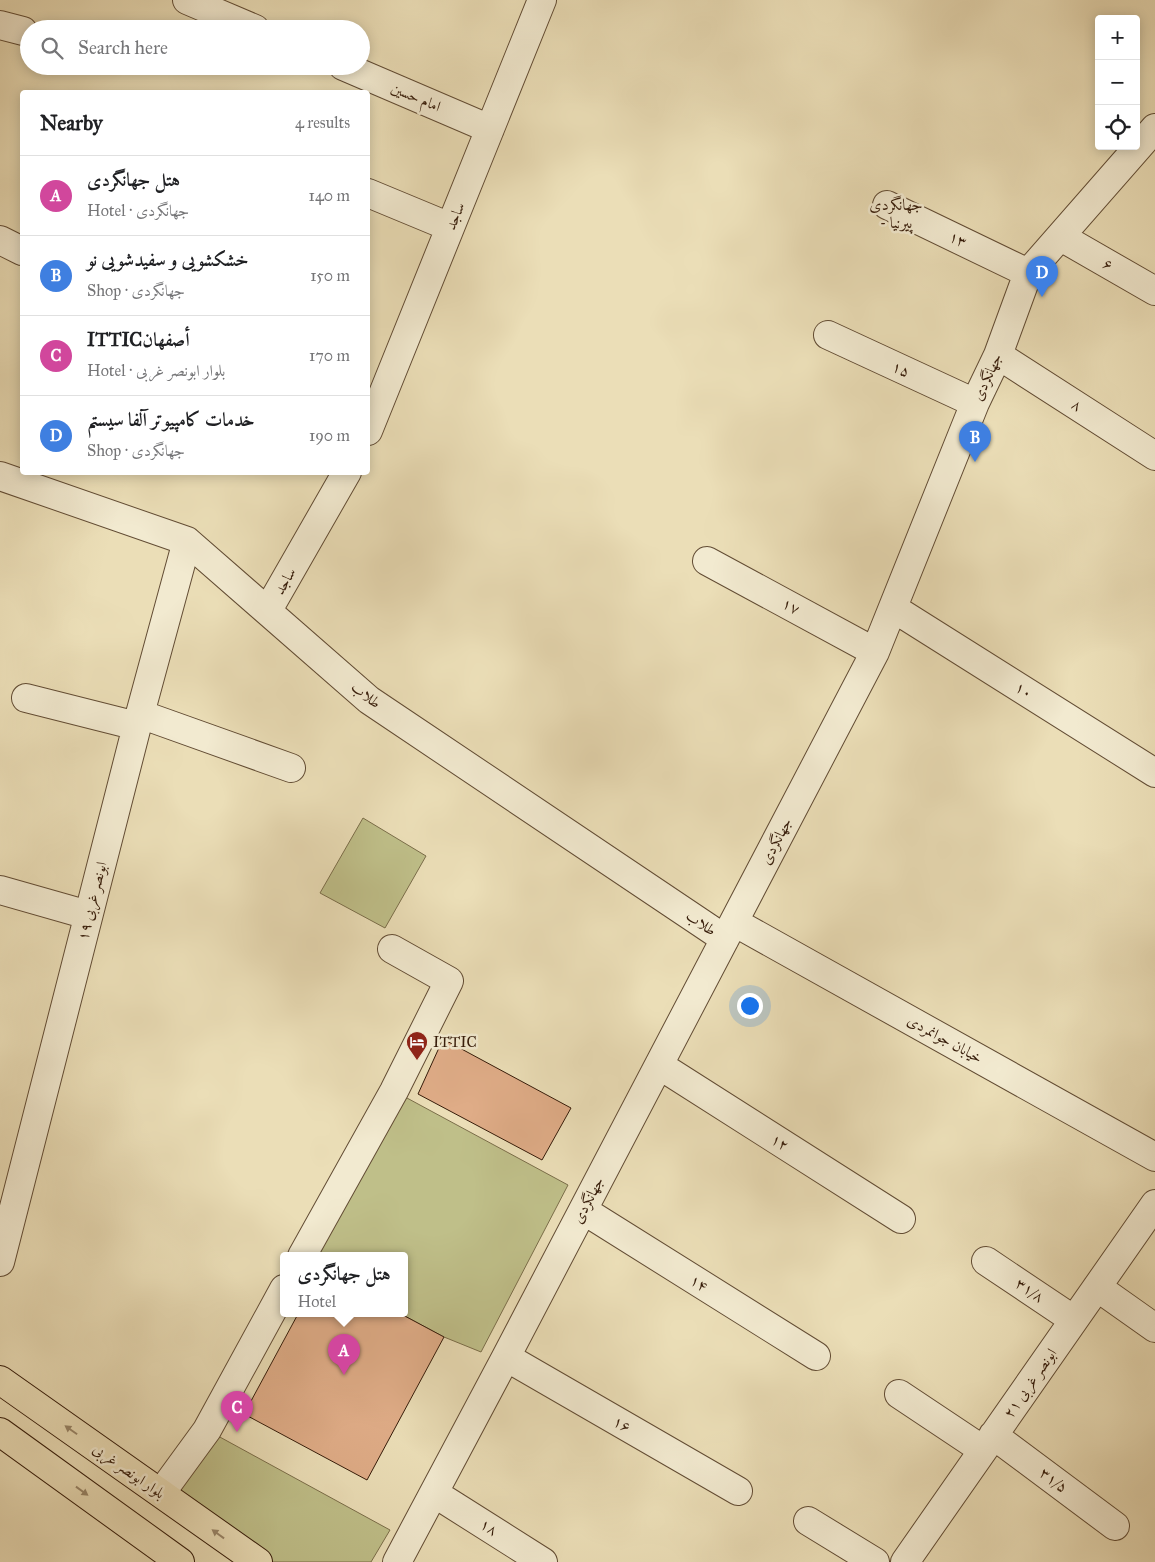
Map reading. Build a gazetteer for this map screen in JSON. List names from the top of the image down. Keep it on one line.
{"streets":{"main road":["بلوار ابونصر غربی"],"street":["امام حسین","ساجد","۱۳","۶","۱۵","جهانگردی","۸","۱۷","۱۰","طلاب","ابونصر غربی ۱۹","خیابان جوانمردی","۱۲","۱۴","۳۱/۸","ابونصر غربی ۲۱","۱۶","۳۱/۵","۱۸"]},"crossings":[["امام حسین","ساجد"],["ساجد","طلاب"],["۱۳","جهانگردی"],["۶","جهانگردی"],["۱۵","جهانگردی"],["جهانگردی","۸"],["جهانگردی","۱۷"],["جهانگردی","۱۰"],["جهانگردی","طلاب"],["جهانگردی","خیابان جوانمردی"],["جهانگردی","۱۲"],["جهانگردی","۱۴"],["جهانگردی","۱۶"],["جهانگردی","۱۸"],["طلاب","ابونصر غربی ۱۹"],["طلاب","خیابان جوانمردی"],["۳۱/۸","ابونصر غربی ۲۱"],["ابونصر غربی ۲۱","۳۱/۵"]],"districts":["جهانگردی - پیرنیا"],"places":{"hotel":["ITTIC"]},"page":{"map_buttons":["+","−"],"search":"Search here","heading":["Nearby","4 results"],"list":[{"mark":"A","name":"هتل جهانگردی","note":"Hotel · جهانگردی","value":"140 m"},{"mark":"B","name":"خشکشویی و سفیدشویی نو","note":"Shop · جهانگردی","value":"150 m"},{"mark":"C","name":"ITTICأصفهان","note":"Hotel · بلوار ابونصر غربی","value":"170 m"},{"mark":"D","name":"خدمات کامپیوتر آلفا سیستم","note":"Shop · جهانگردی","value":"190 m"}],"pins":["D","B","A","C"],"popup":["هتل جهانگردی","Hotel"]}}
